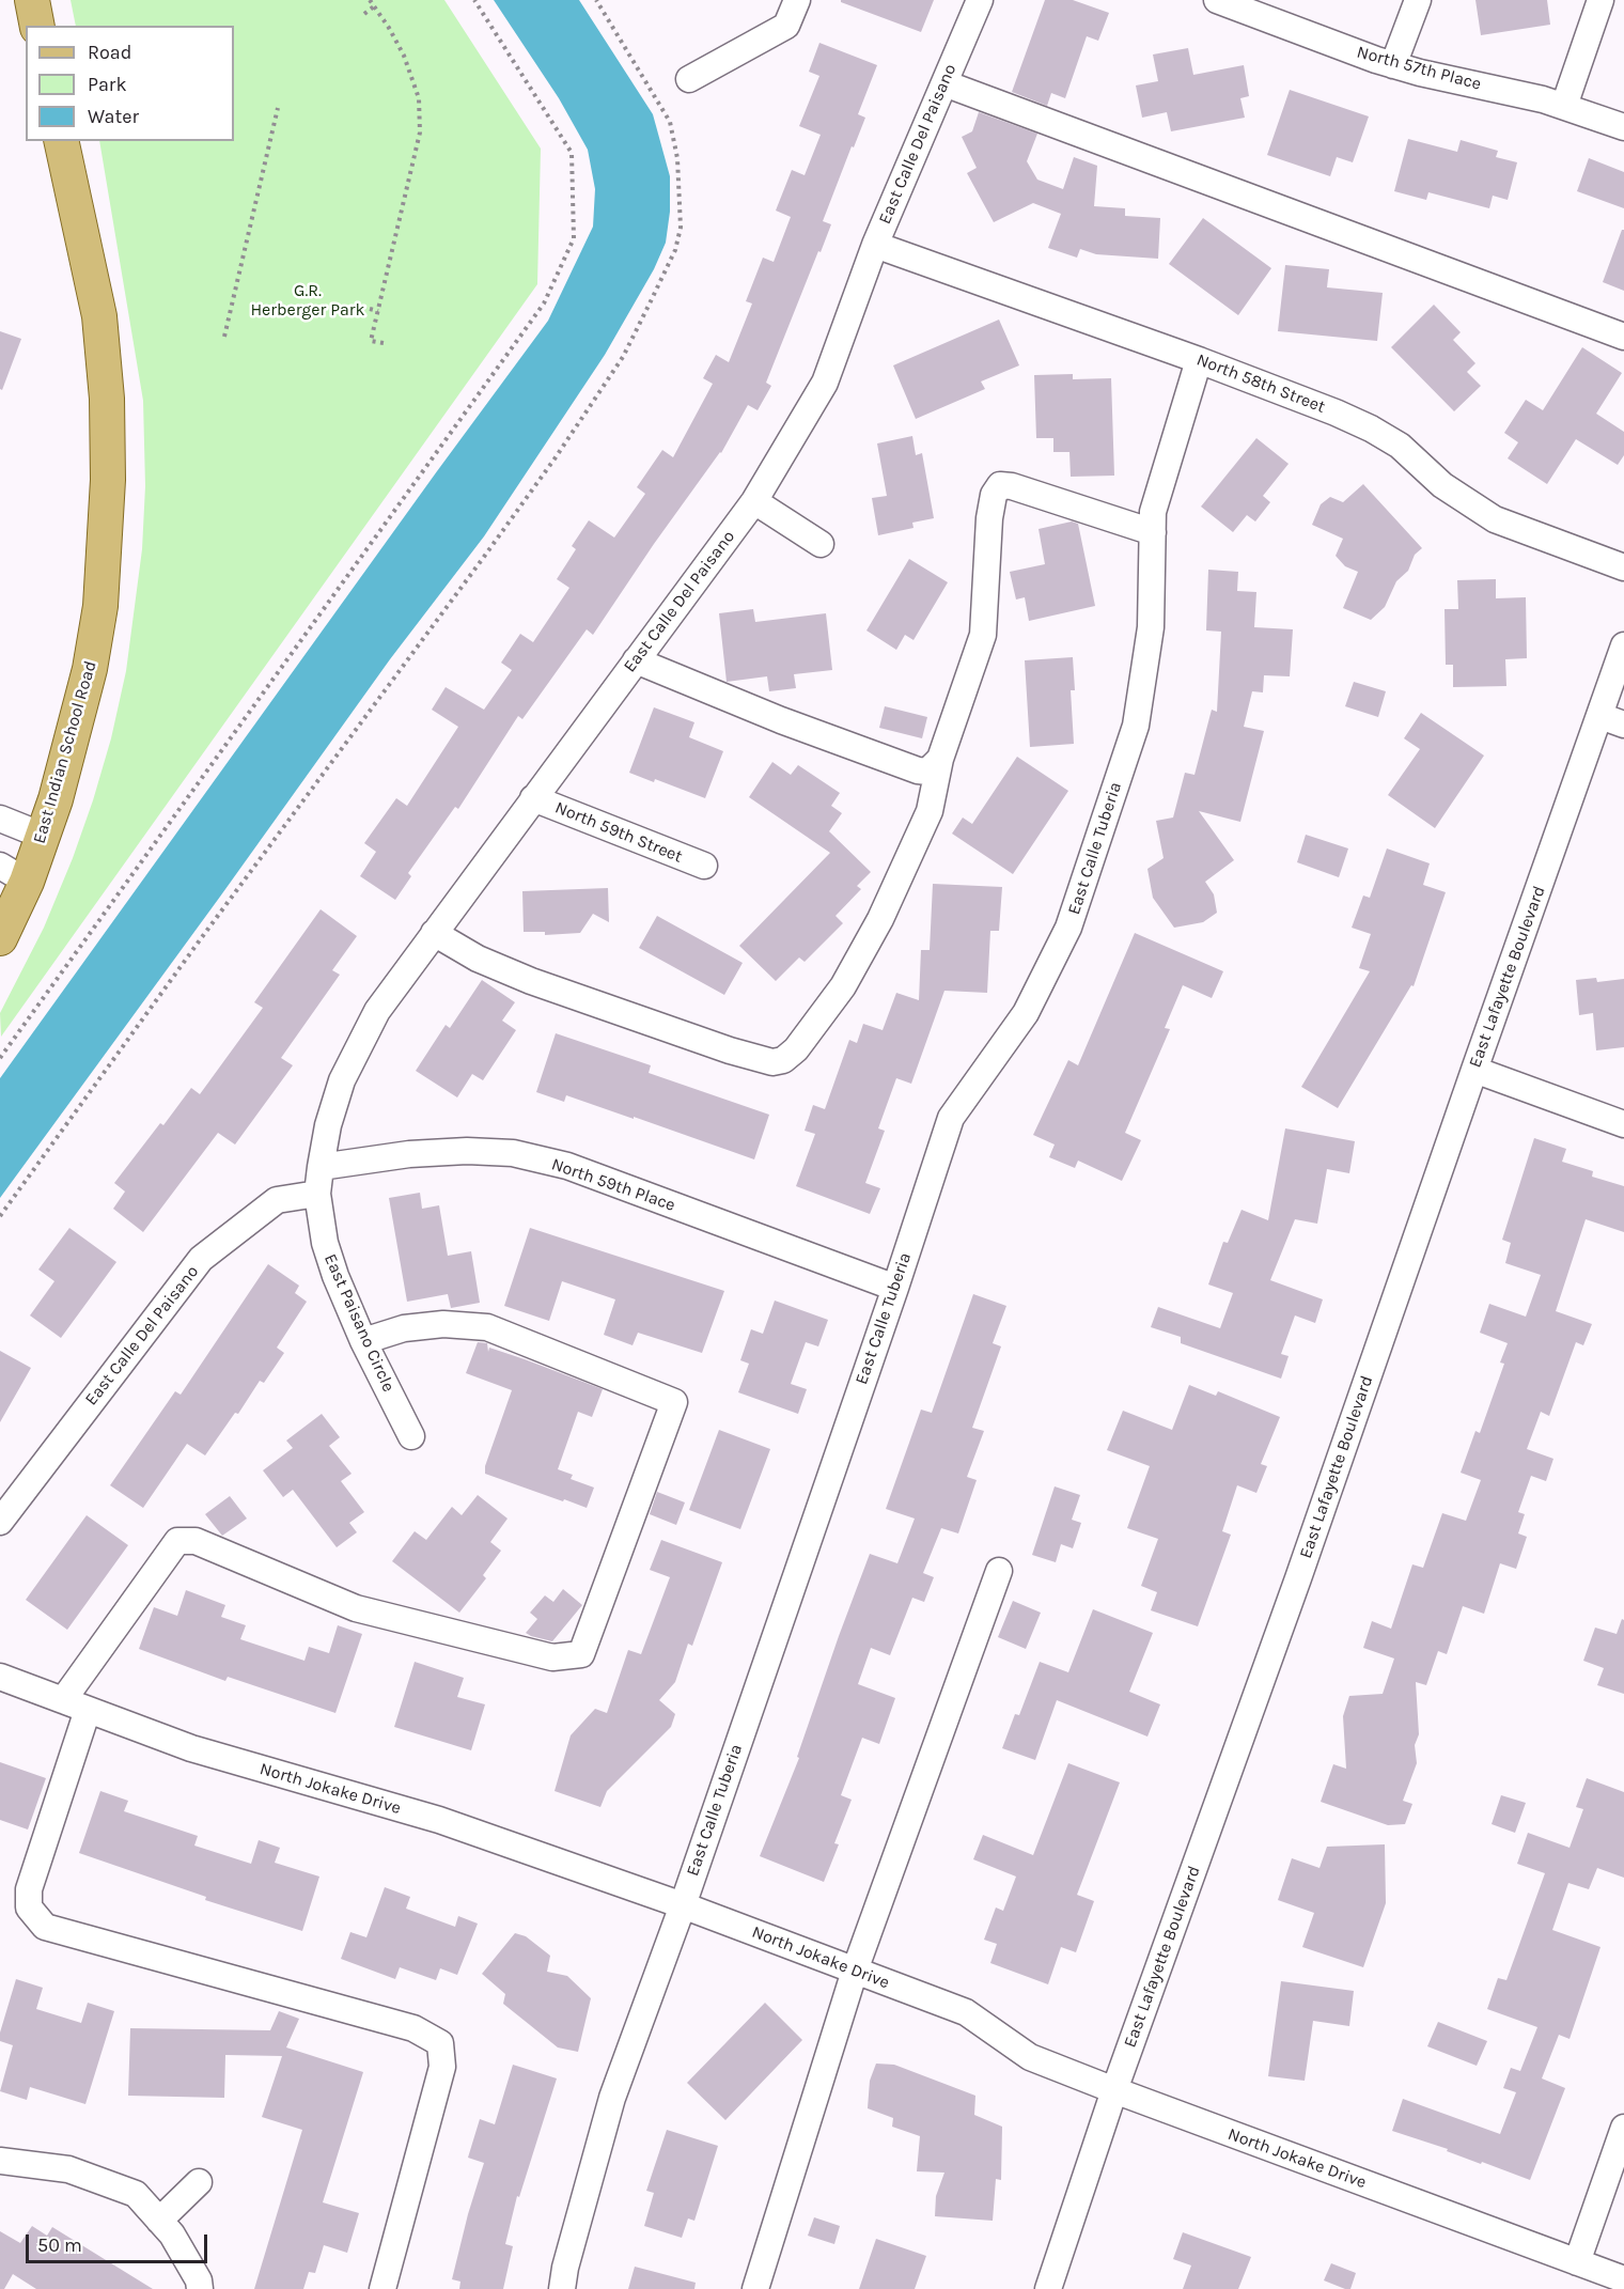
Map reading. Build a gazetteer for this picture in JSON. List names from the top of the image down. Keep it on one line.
{"streets":{"main road":["East Indian School Road"],"street":["North 57th Place","East Calle Del Paisano","North 58th Street","North 59th Street","East Calle Tuberia","East Lafayette Boulevard","North 59th Place","East Paisano Circle","North Jokake Drive"]},"crossings":[["East Calle Del Paisano","North 58th Street"],["East Calle Del Paisano","North 59th Street"],["East Calle Del Paisano","North 59th Place"],["East Calle Del Paisano","East Paisano Circle"],["North 58th Street","East Calle Tuberia"],["East Calle Tuberia","North 59th Place"],["East Calle Tuberia","North Jokake Drive"],["East Lafayette Boulevard","North Jokake Drive"],["North 59th Place","East Paisano Circle"]],"parks":["G.R. Herberger Park"],"legend":["Road","Park","Water"],"scale_bar":"50 m"}
